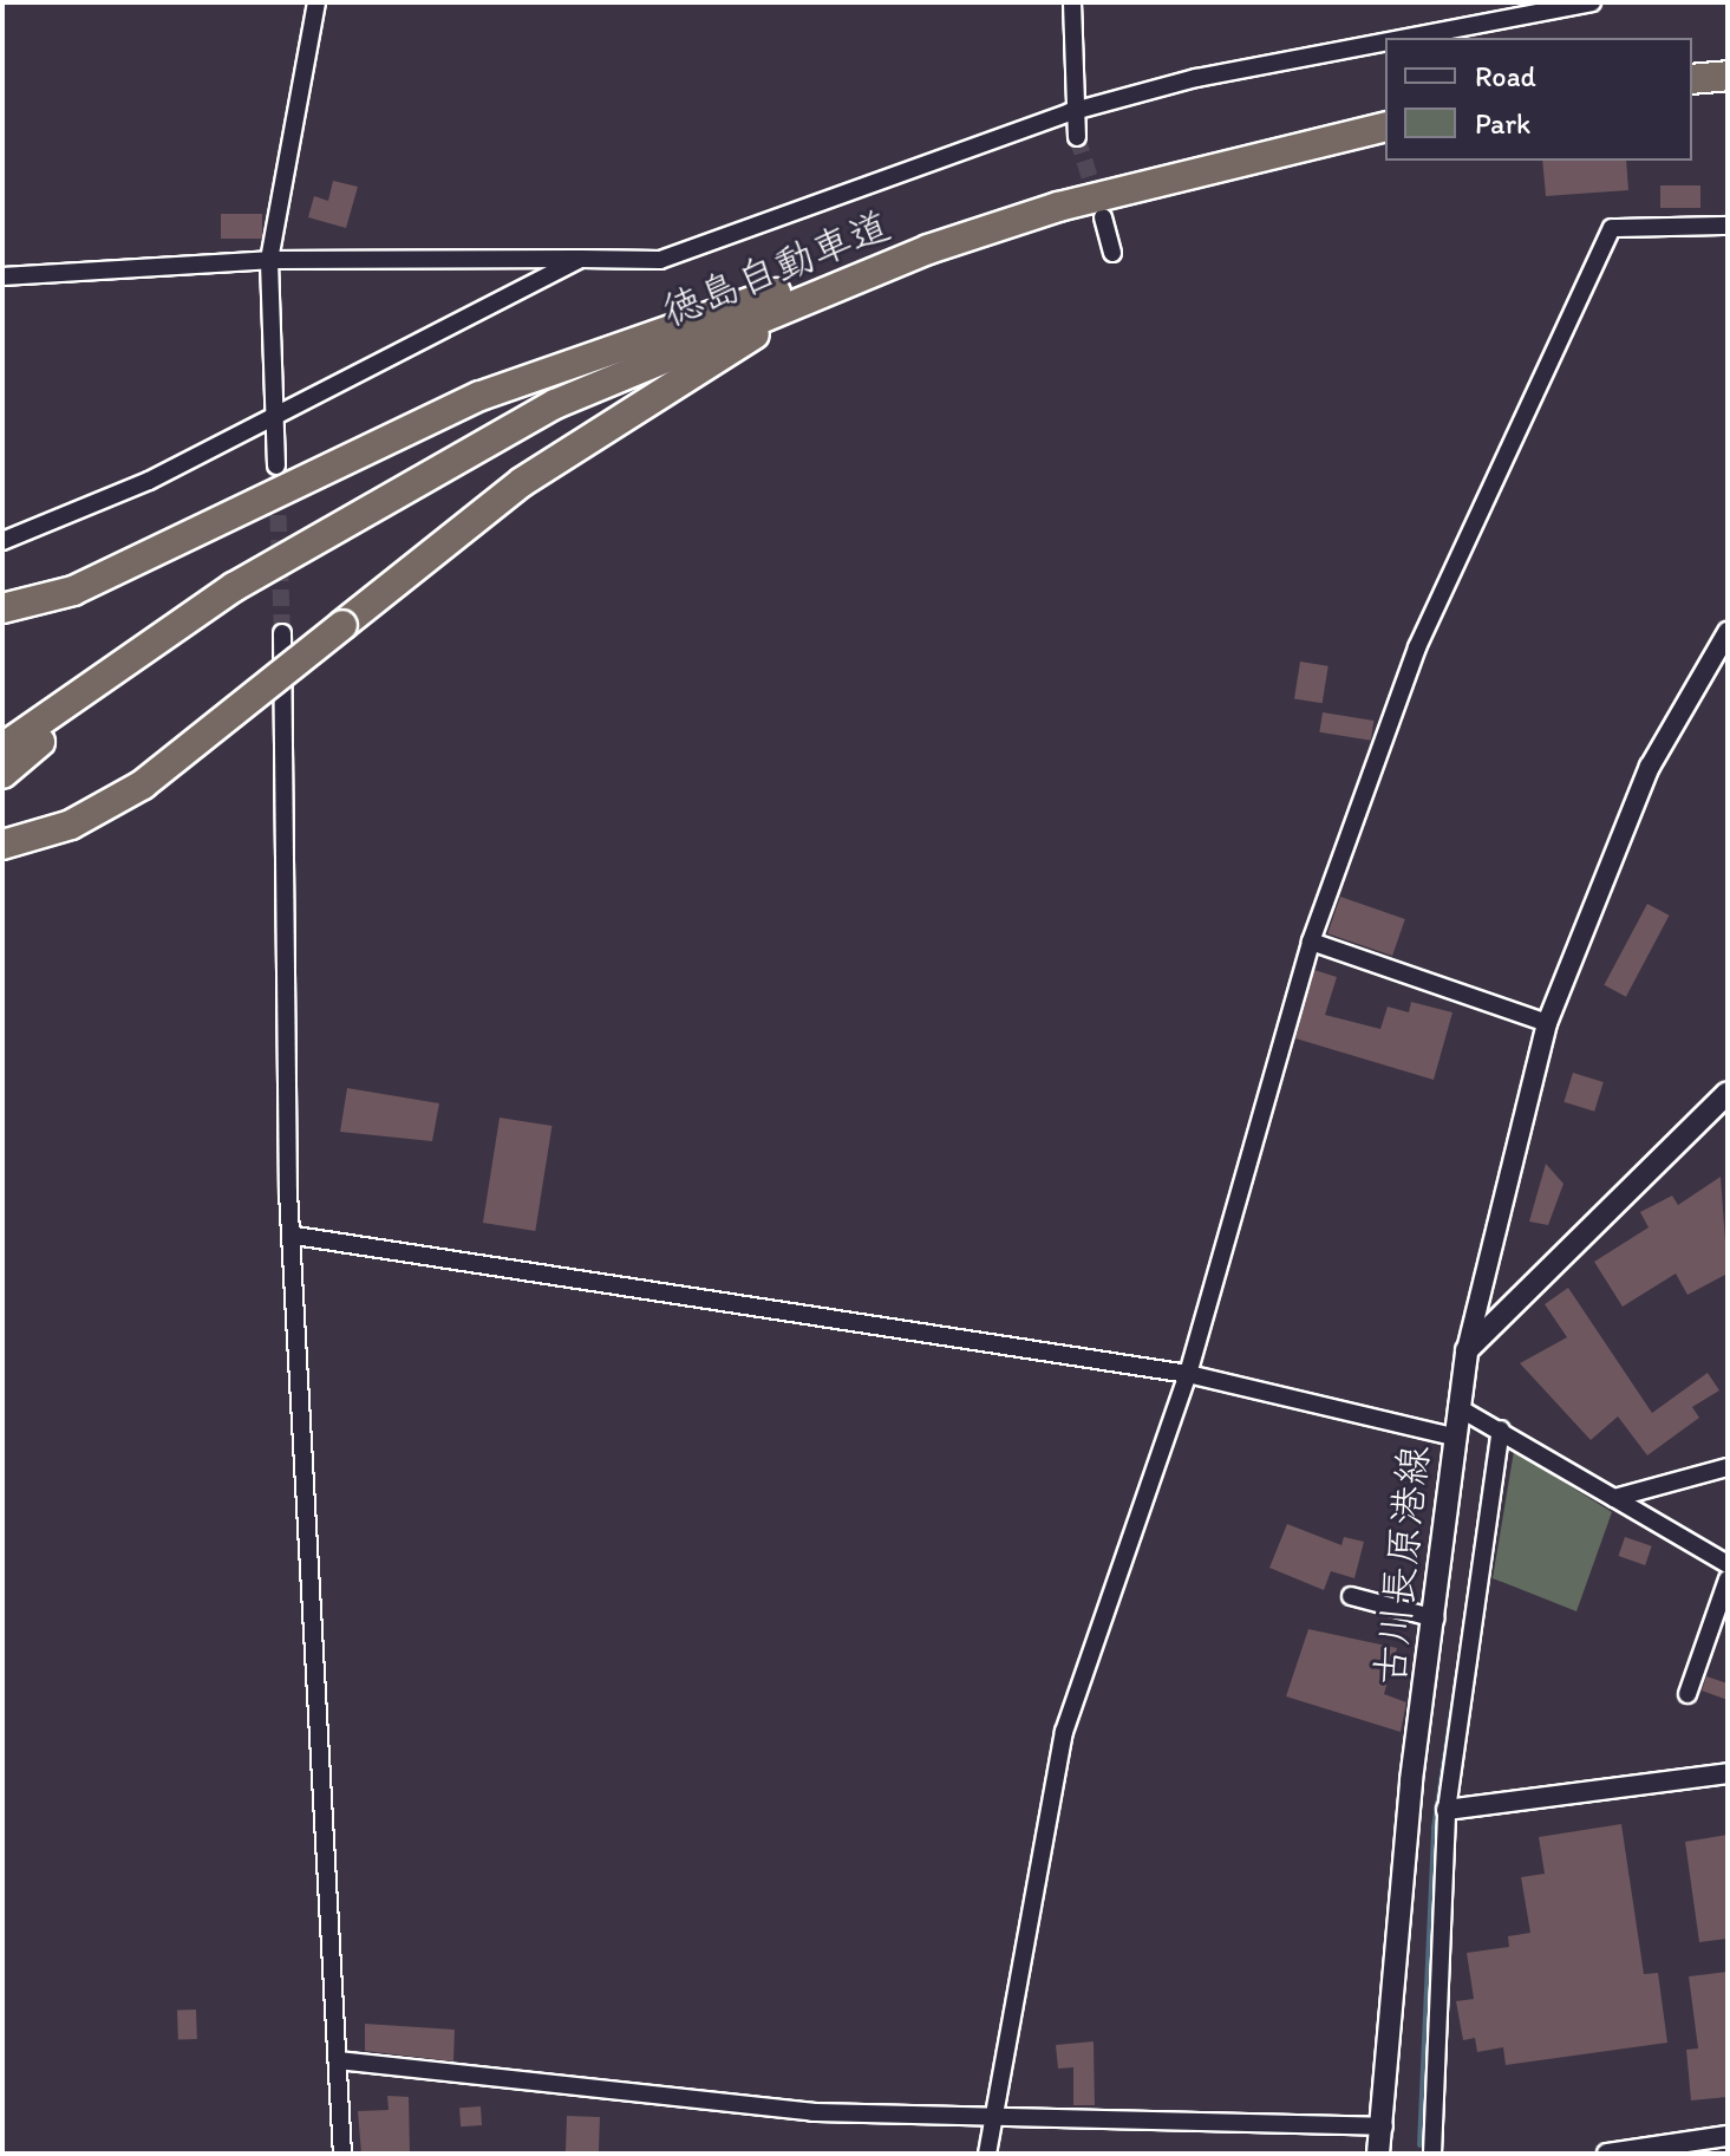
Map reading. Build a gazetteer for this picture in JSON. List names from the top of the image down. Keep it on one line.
{"streets":{"highway":["徳島自動車道"],"main road":["古川長原港線"]},"legend":["Road","Park"]}
